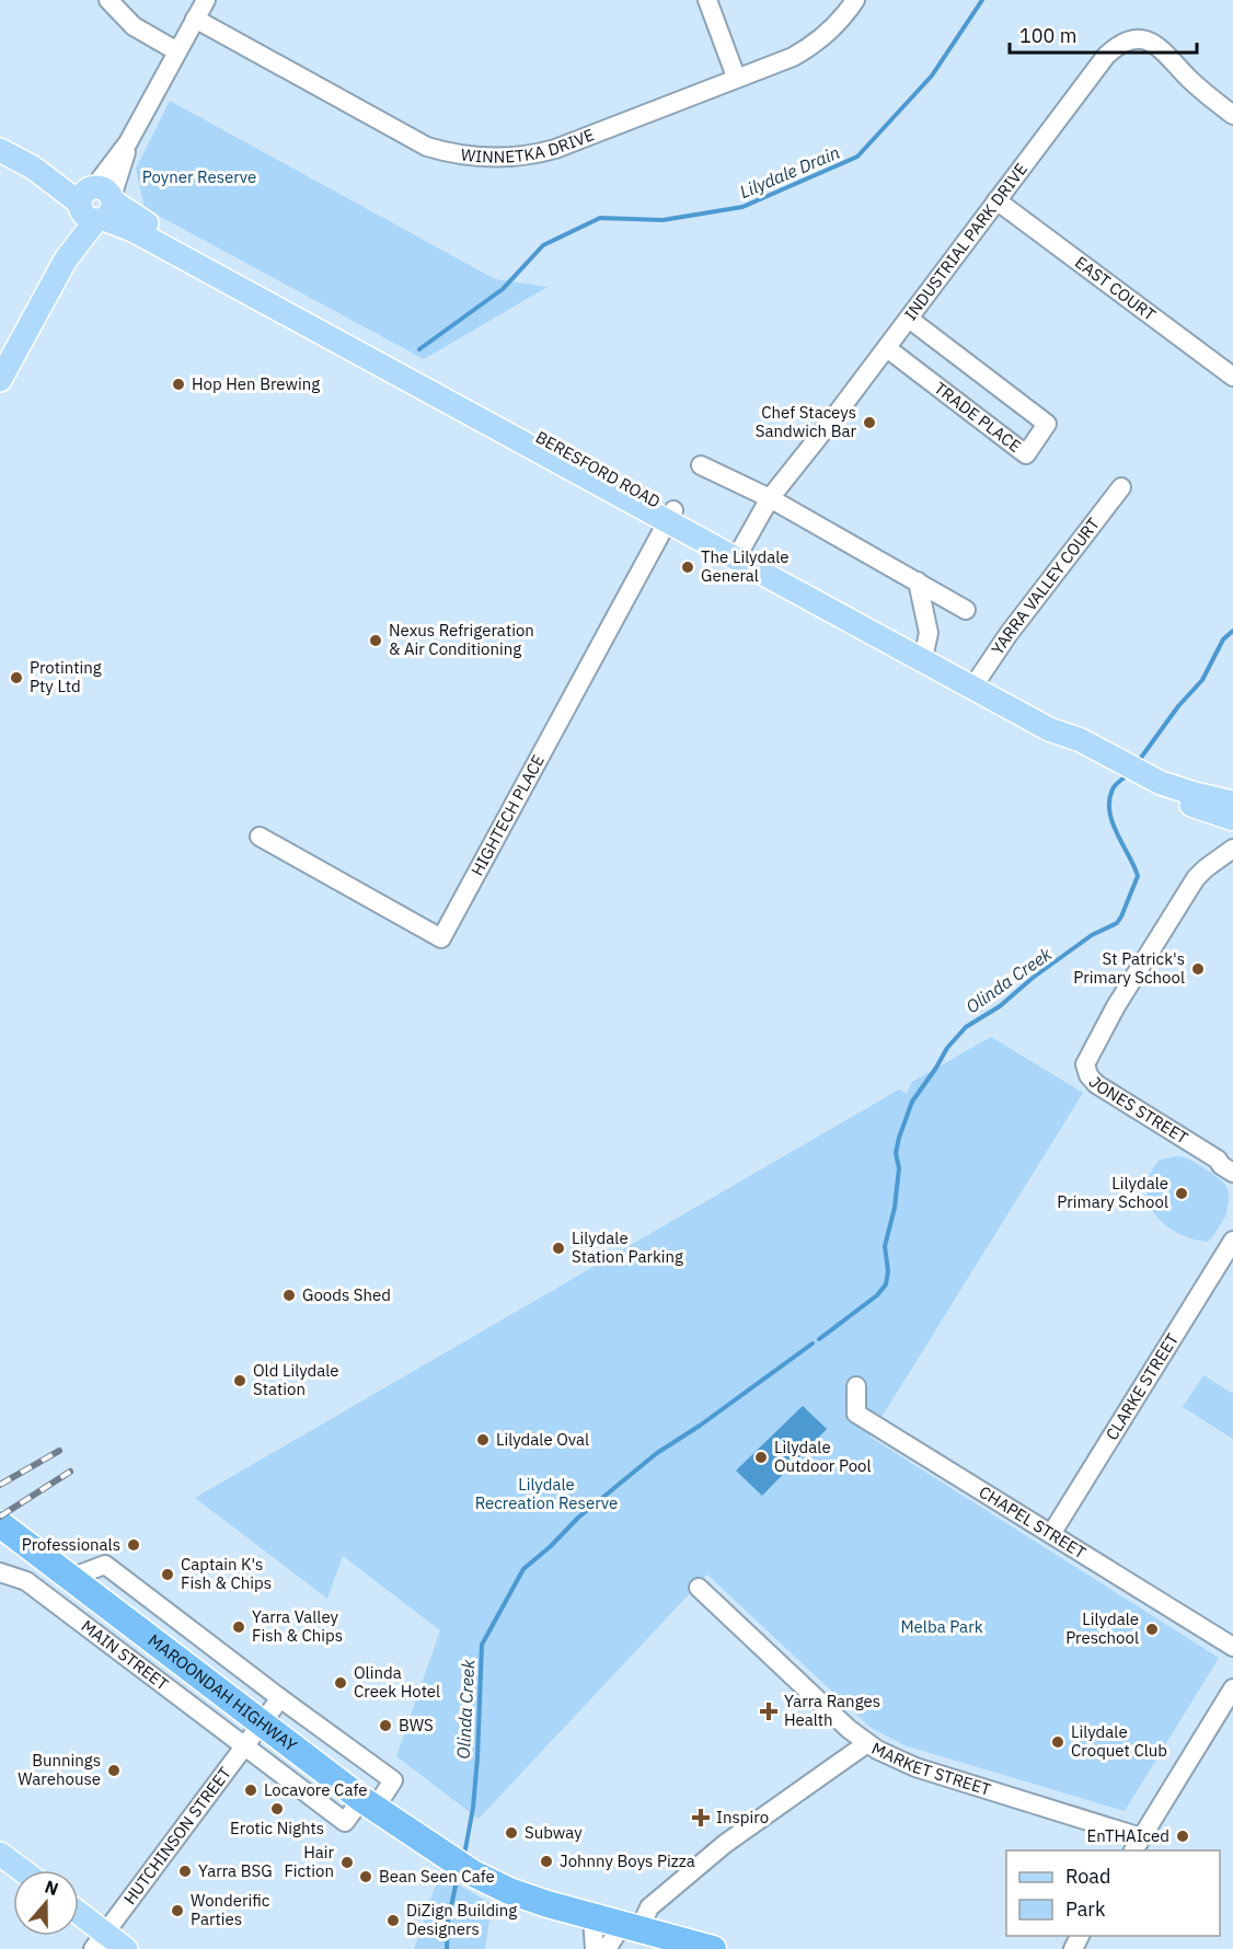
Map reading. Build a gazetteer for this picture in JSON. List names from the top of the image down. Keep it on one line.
{"streets":{"highway":["MAROONDAH HIGHWAY"],"main road":["BERESFORD ROAD"],"street":["WINNETKA DRIVE","INDUSTRIAL PARK DRIVE","EAST COURT","TRADE PLACE","YARRA VALLEY COURT","HIGHTECH PLACE","JONES STREET","CLARKE STREET","CHAPEL STREET","MAIN STREET","MARKET STREET","HUTCHINSON STREET"]},"crossings":[["INDUSTRIAL PARK DRIVE","EAST COURT"],["INDUSTRIAL PARK DRIVE","TRADE PLACE"],["INDUSTRIAL PARK DRIVE","BERESFORD ROAD"],["BERESFORD ROAD","YARRA VALLEY COURT"],["BERESFORD ROAD","HIGHTECH PLACE"],["CLARKE STREET","CHAPEL STREET"],["MAIN STREET","MAROONDAH HIGHWAY"],["MAIN STREET","HUTCHINSON STREET"],["MAROONDAH HIGHWAY","HUTCHINSON STREET"]],"water":["Lilydale Drain","Olinda Creek"],"parks":["Poyner Reserve","Lilydale Recreation Reserve","Melba Park"],"places":{"other":["Hop Hen Brewing","Chef Staceys Sandwich Bar","The Lilydale General","Nexus Refrigeration & Air Conditioning","Protinting Pty Ltd","St Patrick's Primary School","Lilydale Primary School","Lilydale Station Parking","Goods Shed","Old Lilydale Station","Lilydale Oval","Lilydale Outdoor Pool","Professionals","Captain K's Fish & Chips","Yarra Valley Fish & Chips","Lilydale Preschool","Olinda Creek Hotel","BWS","Lilydale Croquet Club","Bunnings Warehouse","Locavore Cafe","Erotic Nights","Subway","EnTHAIced","Johnny Boys Pizza","Hair Fiction","Yarra BSG","Bean Seen Cafe","Wonderific Parties","DiZign Building Designers"],"health":["Yarra Ranges Health","Inspiro"]},"legend":["Road","Park"],"scale_bar":"100 m","north":"top"}
